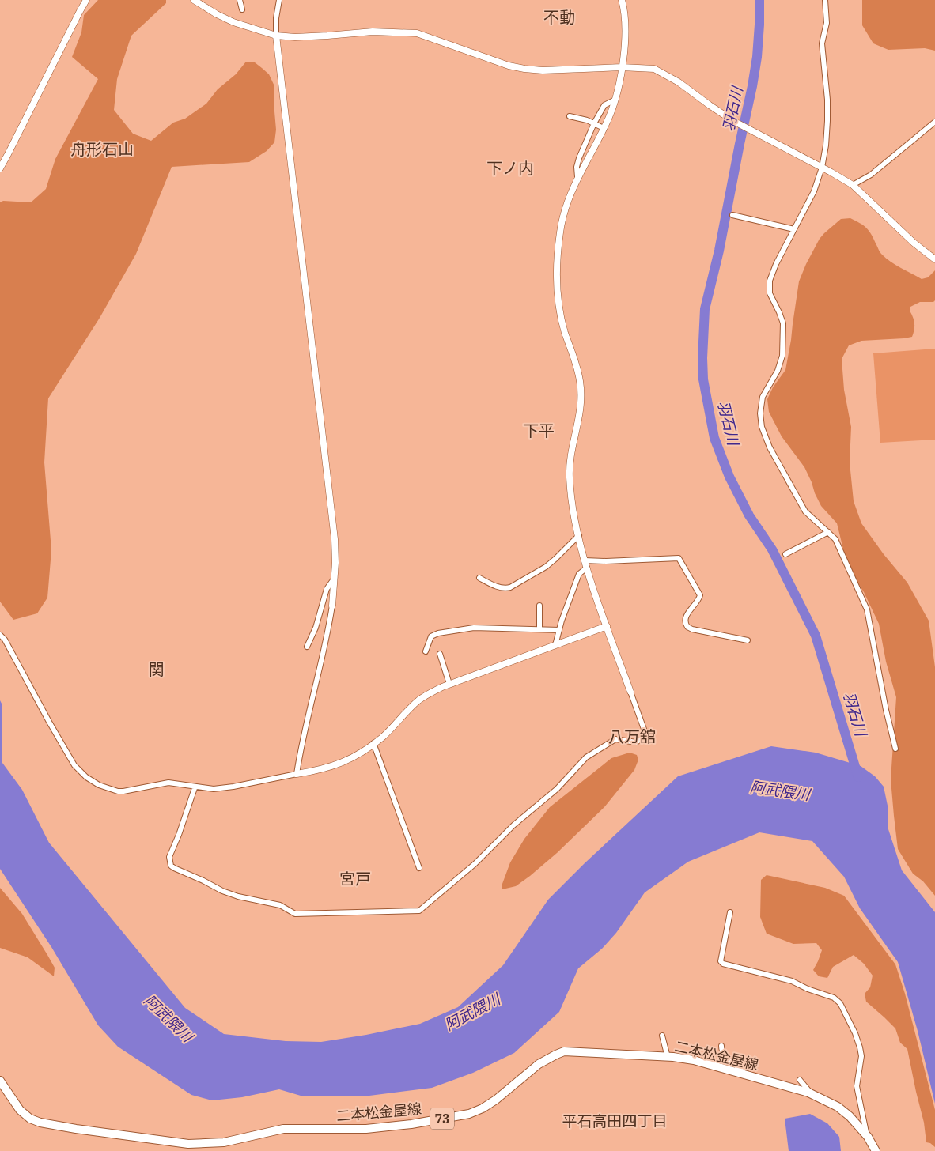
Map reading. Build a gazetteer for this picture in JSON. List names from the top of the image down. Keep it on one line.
{"streets":{"main road":["二本松金屋線","73"]},"districts":["不動","舟形石山","下ノ内","下平","関","八万舘","宮戸","平石高田四丁目"],"water":["羽石川","阿武隈川"]}
